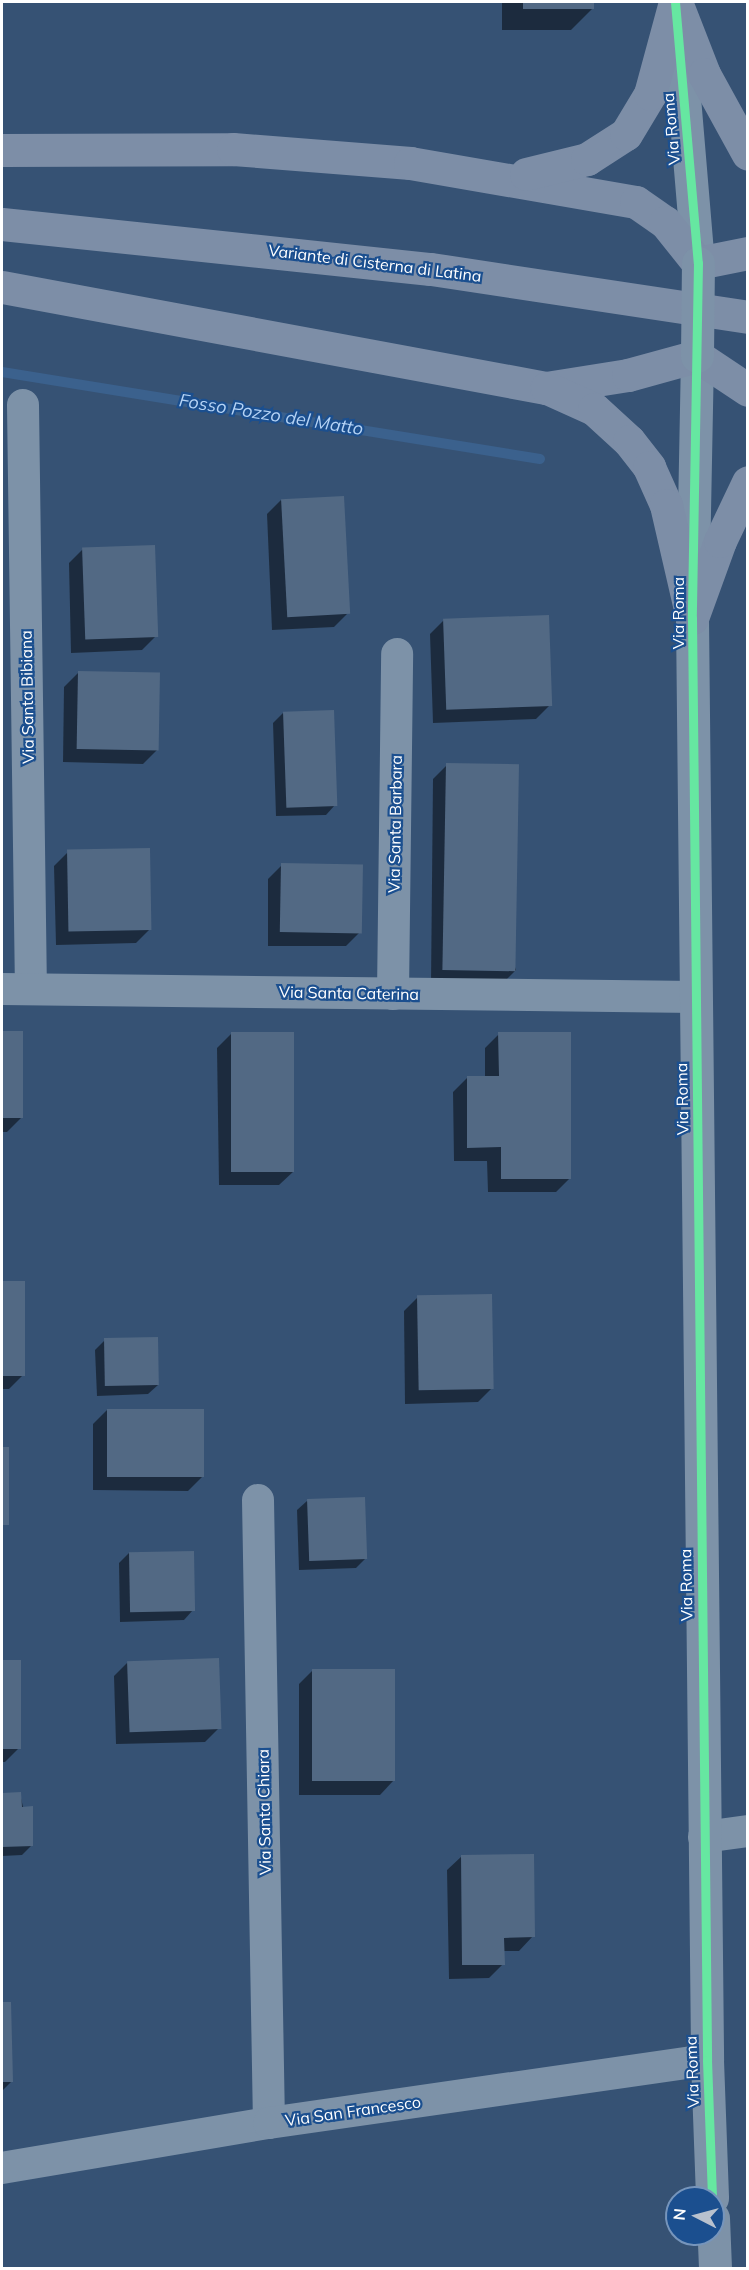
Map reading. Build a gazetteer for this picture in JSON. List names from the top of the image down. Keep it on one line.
{"streets":{"main road":["Variante di Cisterna di Latina"],"street":["Via Roma","Via Santa Bibiana","Via Santa Barbara","Via Santa Caterina","Via Santa Chiara","Via San Francesco"]},"crossings":[["Via Roma","Via Santa Caterina"],["Via Roma","Via San Francesco"],["Via Santa Bibiana","Via Santa Caterina"],["Via Santa Barbara","Via Santa Caterina"],["Via Santa Chiara","Via San Francesco"]],"water":["Fosso Pozzo del Matto"],"north":"left"}
